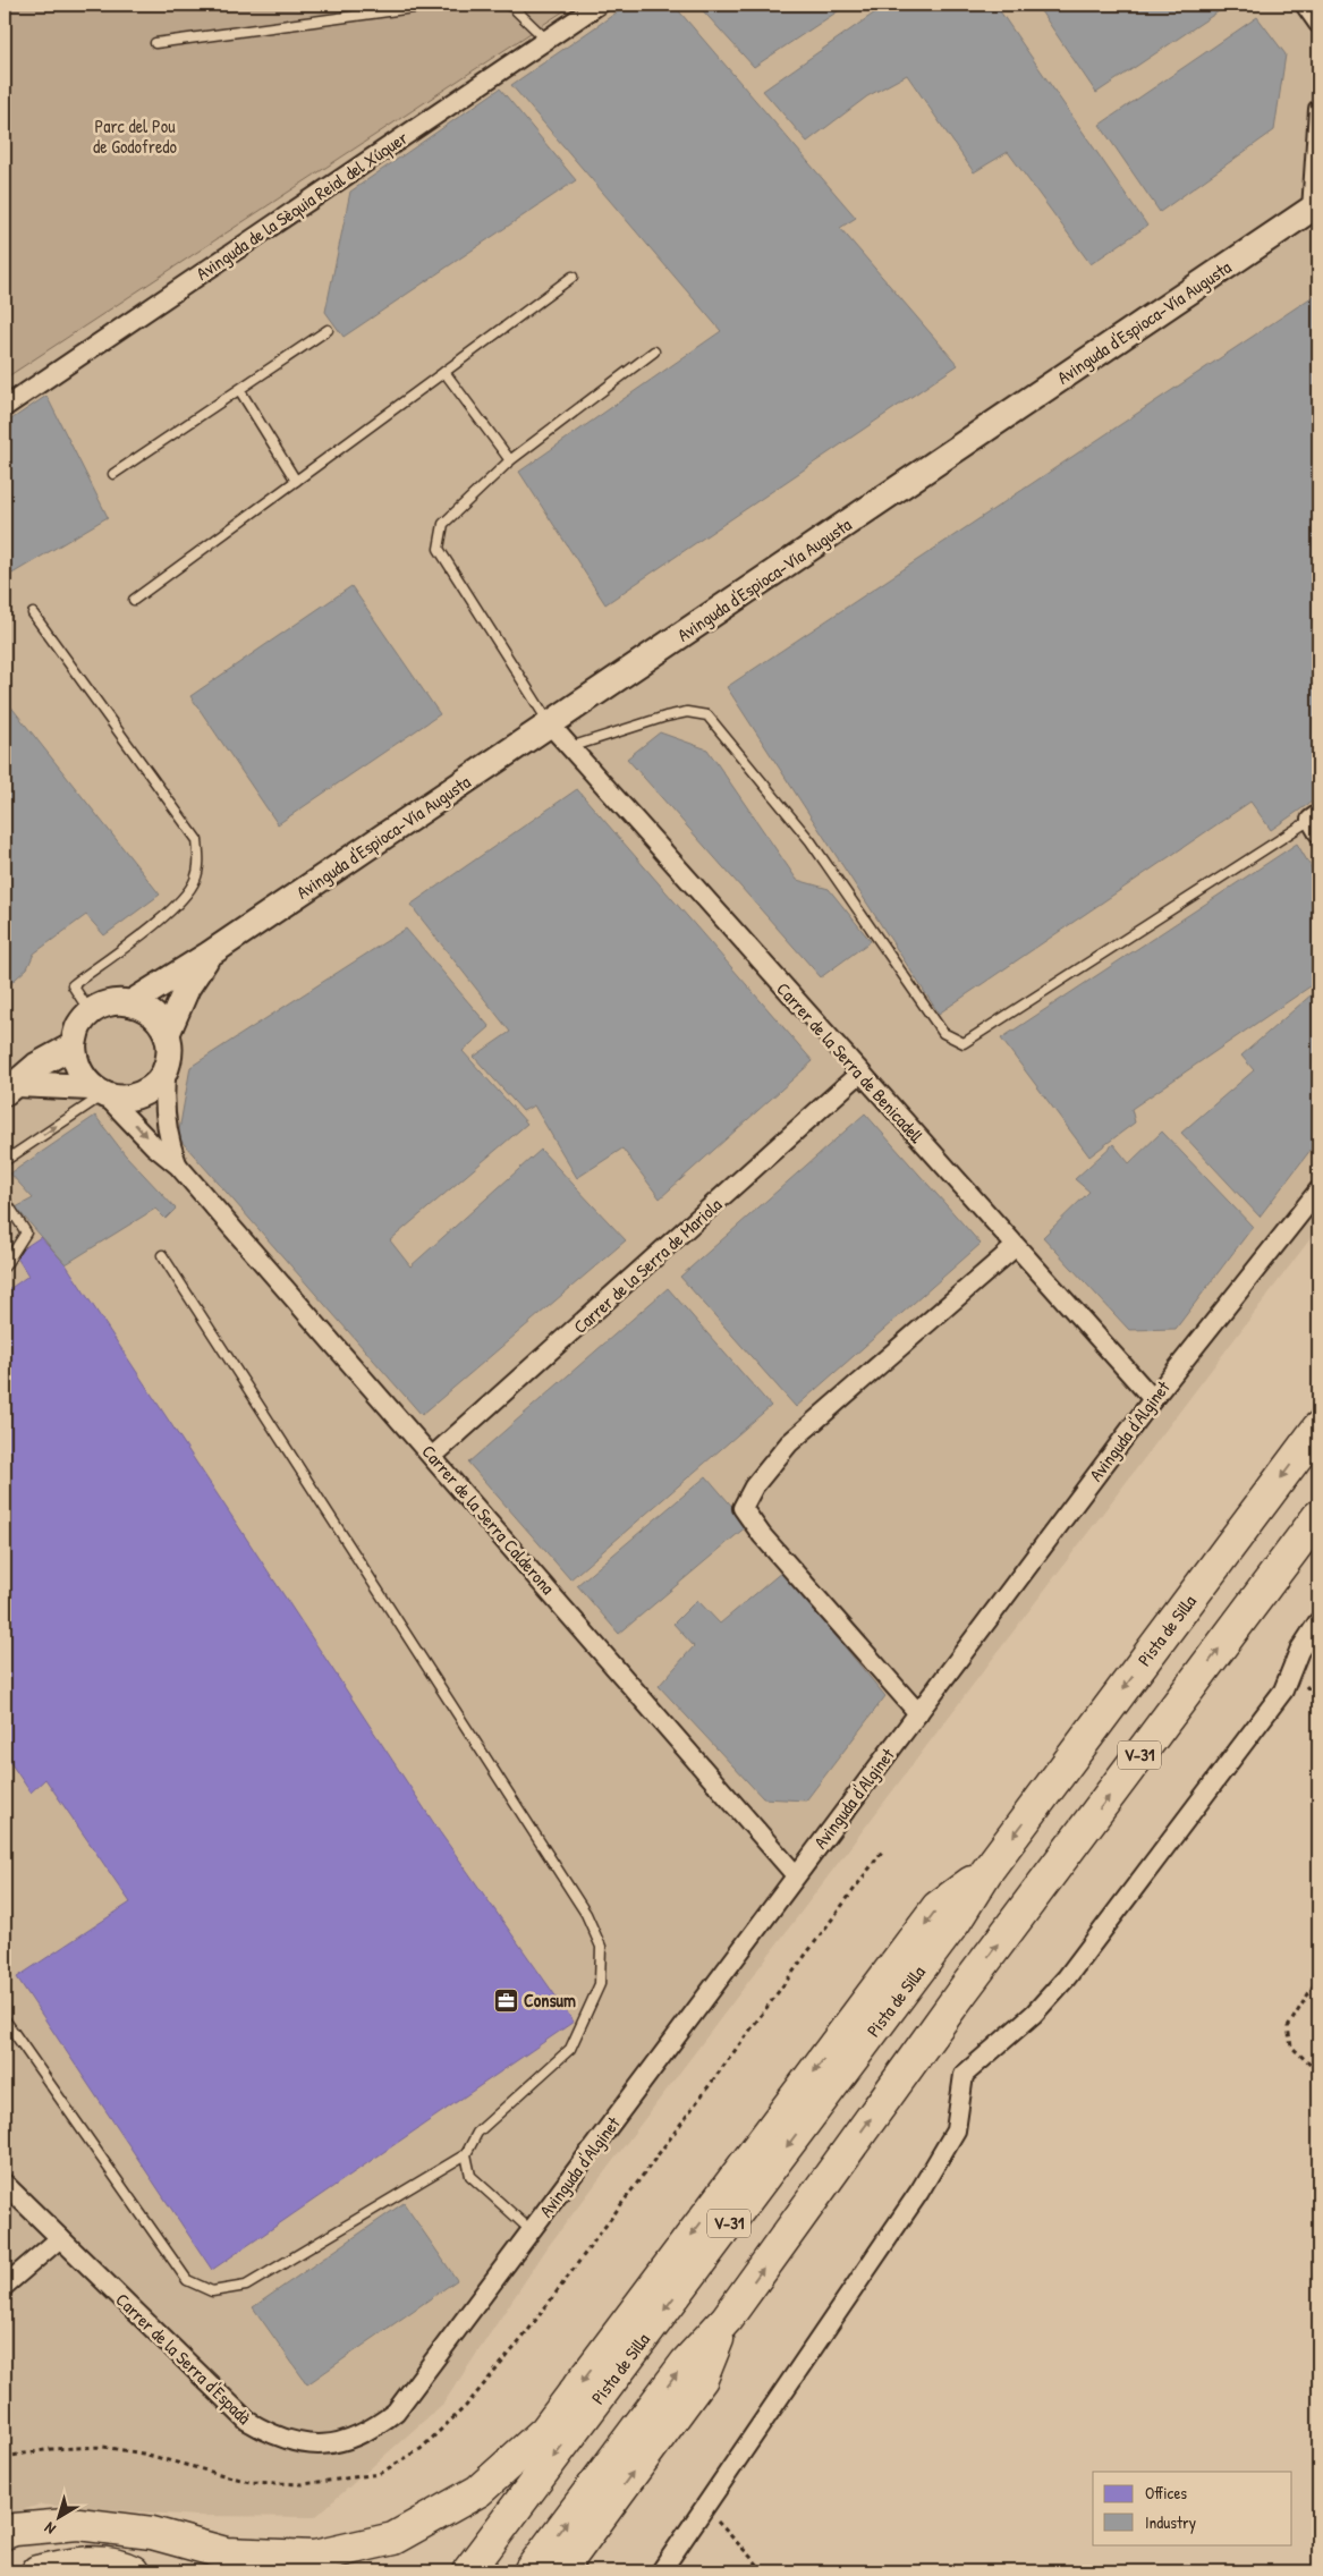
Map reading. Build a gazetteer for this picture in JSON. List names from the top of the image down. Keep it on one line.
{"streets":{"highway":["Pista de Silla","V-31"],"street":["Avinguda de la Sèquia Reial del Xúquer","Avinguda d'Espioca-Vía Augusta","Carrer de la Serra de Benicadell","Carrer de la Serra de Mariola","Avinguda d'Alginet","Carrer de la Serra Calderona","Carrer de la Serra d'Espadà"]},"crossings":[["Avinguda d'Espioca-Vía Augusta","Carrer de la Serra de Benicadell"],["Avinguda d'Espioca-Vía Augusta","Carrer de la Serra Calderona"],["Carrer de la Serra de Benicadell","Carrer de la Serra de Mariola"],["Carrer de la Serra de Benicadell","Avinguda d'Alginet"],["Carrer de la Serra de Mariola","Carrer de la Serra Calderona"],["Avinguda d'Alginet","Carrer de la Serra Calderona"],["Avinguda d'Alginet","Carrer de la Serra d'Espadà"]],"parks":["Parc del Pou de Godofredo"],"places":{"office":["Consum"]},"legend":["Offices","Industry"],"north":"bottom left"}
